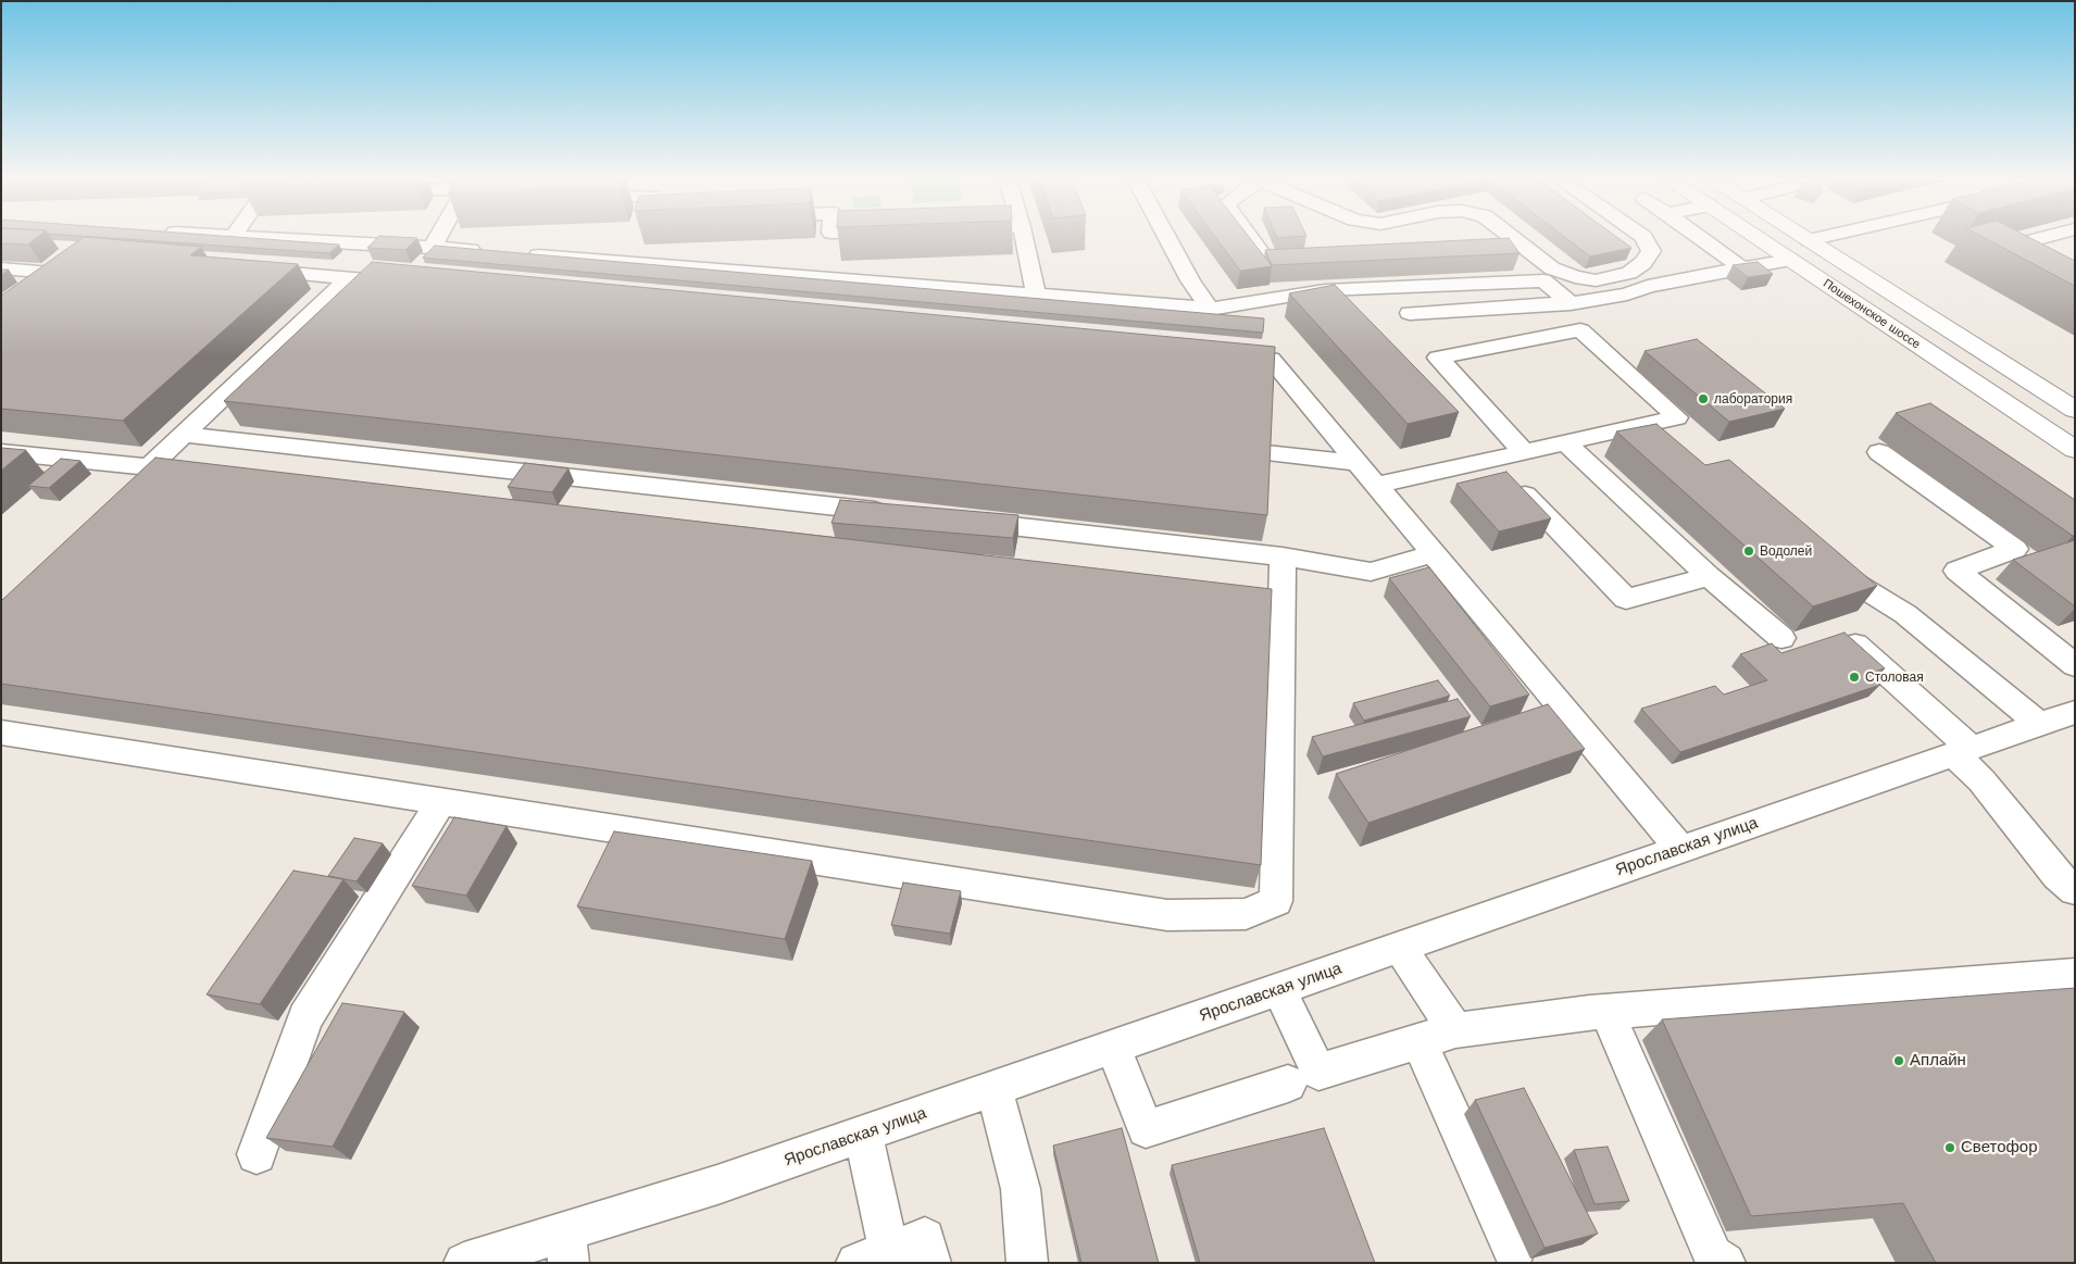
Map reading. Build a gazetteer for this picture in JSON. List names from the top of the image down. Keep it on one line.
{"streets":{"main road":["Пошехонское шоссе"],"street":["Ярославская улица"]},"places":["лаборатория","Водолей","Столовая","Аплайн","Светофор"]}
